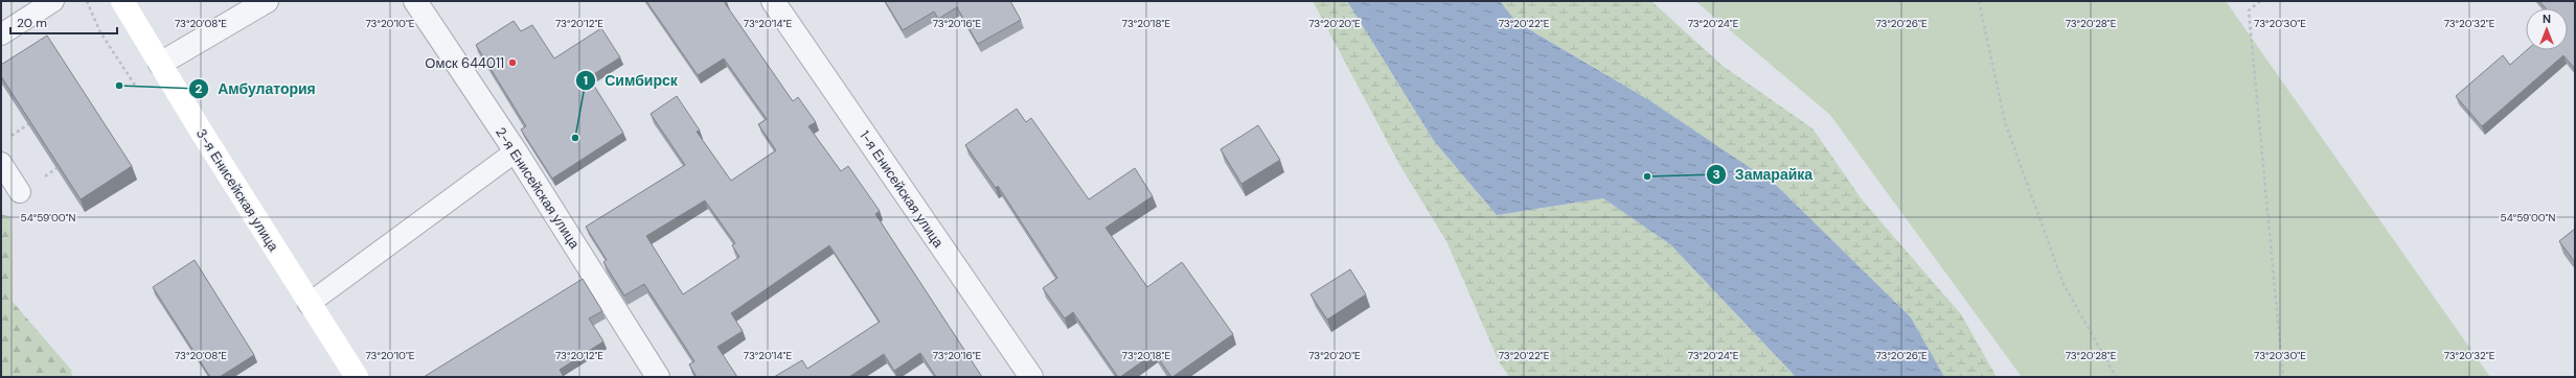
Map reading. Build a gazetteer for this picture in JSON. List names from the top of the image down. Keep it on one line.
{"streets":{"street":["2-я Енисейская улица","1-я Енисейская улица","3-я Енисейская улица"]},"places":["Омск 644011","Амбулатория","Симбирск","Замарайка"],"scale_bar":"20 m","north":"top","coordinates":["73°20'08\"E","73°20'10\"E","73°20'12\"E","73°20'14\"E","73°20'16\"E","73°20'18\"E","73°20'20\"E","73°20'22\"E","73°20'24\"E","73°20'26\"E","73°20'28\"E","73°20'30\"E","73°20'32\"E","54°59'00\"N"]}
